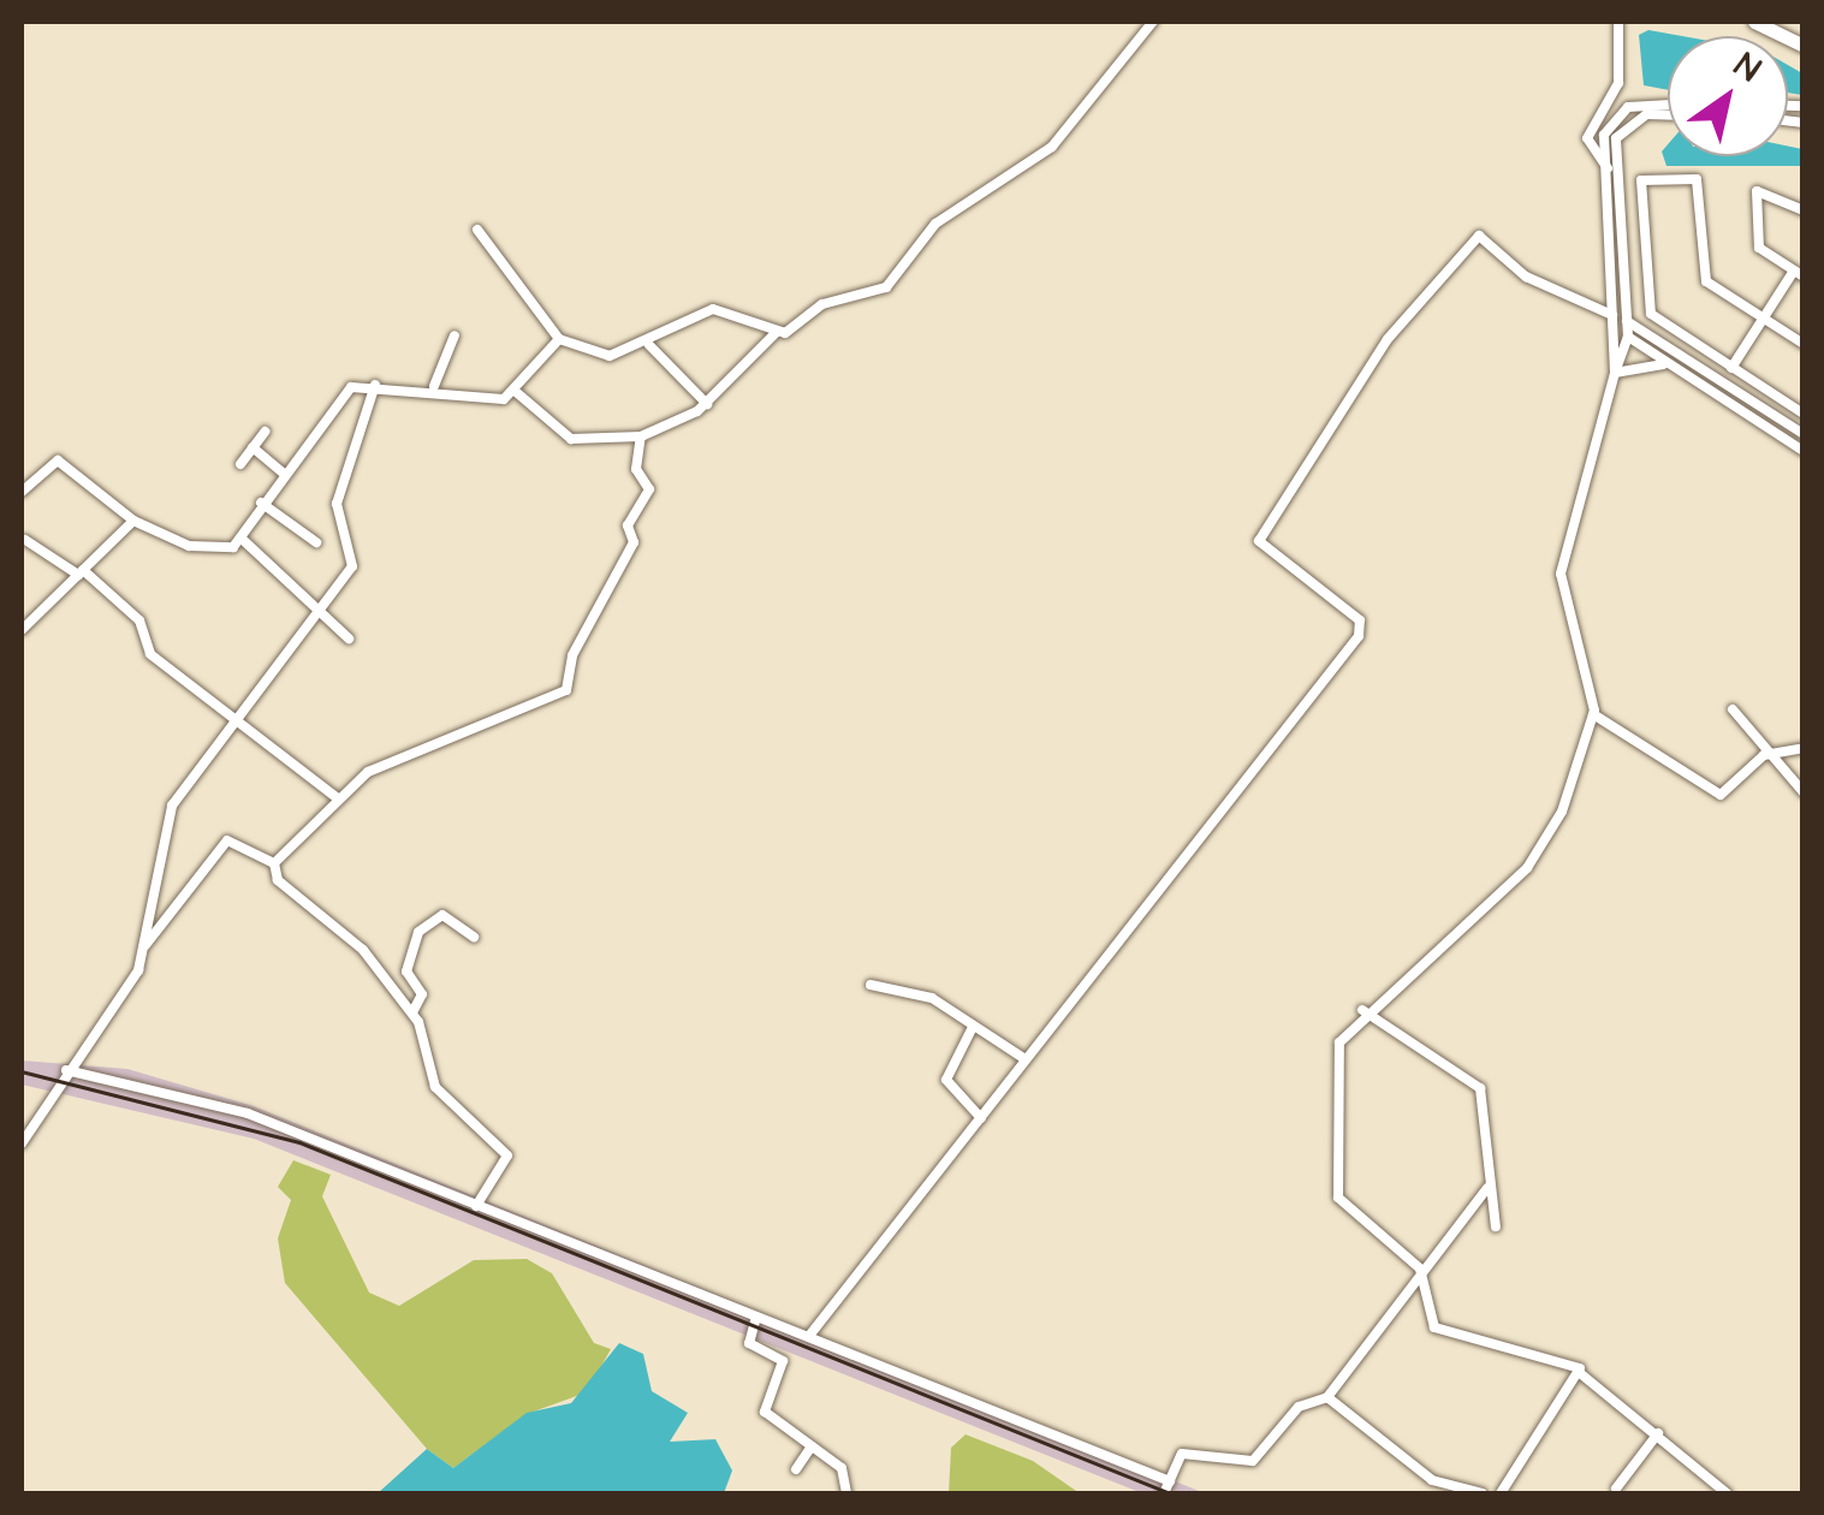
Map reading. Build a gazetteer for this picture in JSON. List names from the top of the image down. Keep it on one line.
{"north":"top right"}
